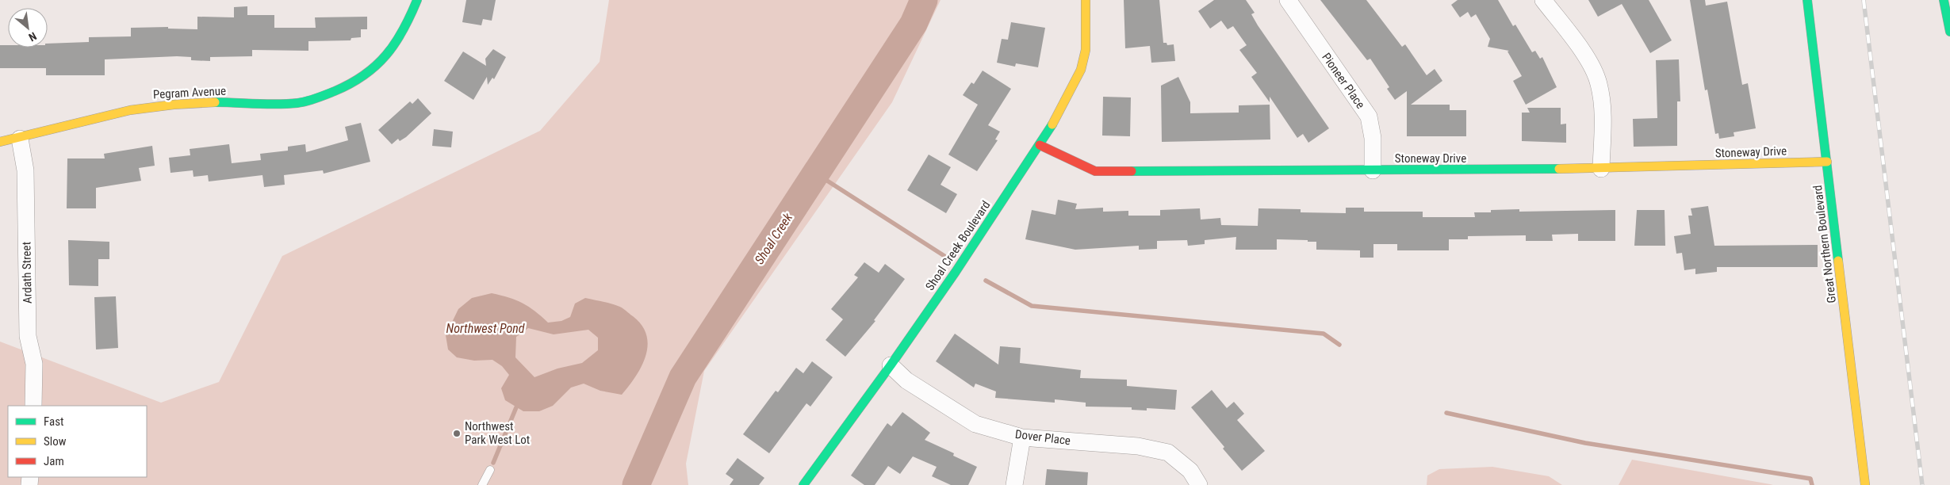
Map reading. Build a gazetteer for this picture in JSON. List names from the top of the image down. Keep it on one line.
{"streets":{"main road":["Pegram Avenue","Stoneway Drive","Great Northern Boulevard","Shoal Creek Boulevard"],"street":["Pioneer Place","Ardath Street","Dover Place"]},"crossings":[["Pioneer Place","Stoneway Drive"],["Pegram Avenue","Ardath Street"],["Stoneway Drive","Great Northern Boulevard"],["Stoneway Drive","Shoal Creek Boulevard"],["Shoal Creek Boulevard","Dover Place"]],"water":["Shoal Creek","Northwest Pond"],"places":["Northwest Park West Lot"],"legend":["Fast","Slow","Jam"],"north":"bottom right"}
